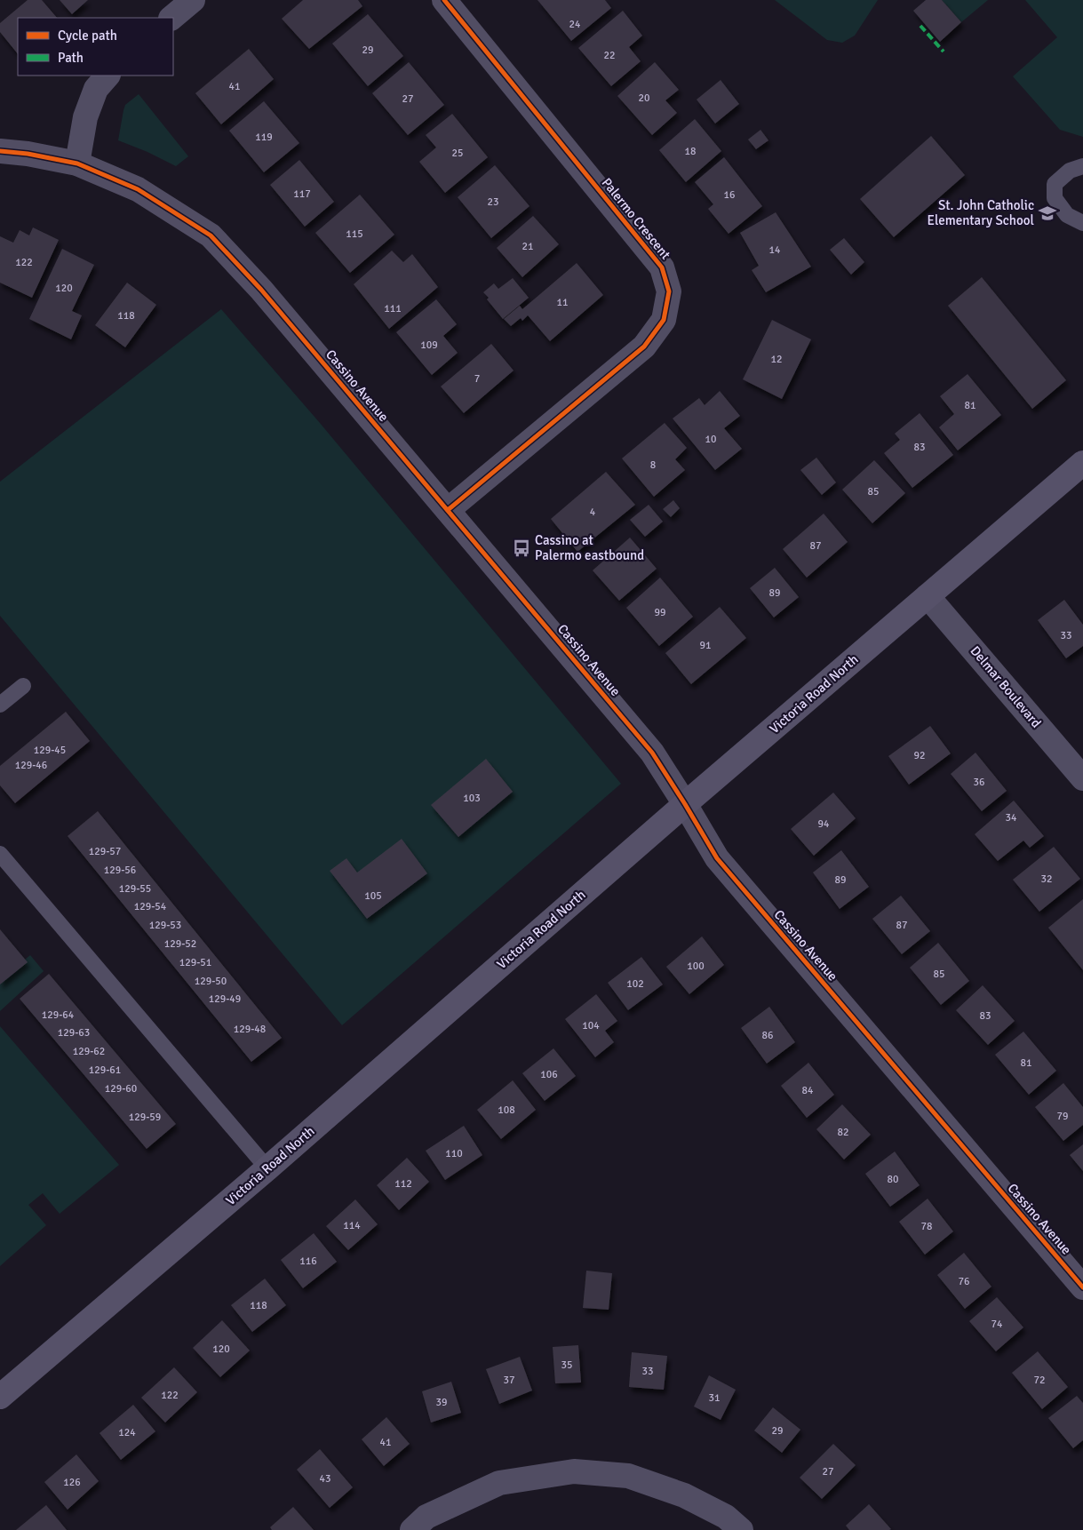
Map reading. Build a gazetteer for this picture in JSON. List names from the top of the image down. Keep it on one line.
{"streets":{"main road":["Victoria Road North"],"street":["Palermo Crescent","Cassino Avenue","Delmar Boulevard"]},"crossings":[["Palermo Crescent","Cassino Avenue"],["Cassino Avenue","Victoria Road North"],["Delmar Boulevard","Victoria Road North"]],"places":{"school or university":["St. John Catholic Elementary School"],"bus stop":["Cassino at Palermo eastbound"]},"house_numbers":["24","29","22","41","20","27","119","18","25","117","16","23","115","21","14","122","120","11","111","118","109","12","7","81","10","83","8","85","4","87","89","99","33","91","129-45","92","129-46","36","103","34","94","129-57","129-56","32","89","129-55","105","129-54","129-53","87","129-52","129-51","100","85","129-50","102","129-49","129-64","83","104","129-48","129-63","86","129-62","81","129-61","106","129-60","84","108","79","129-59","82","110","80","112","114","78","116","76","118","74","120","35","33","37","72","122","31","39","29","124","41","27","43","126"],"legend":["Cycle path","Path"]}
